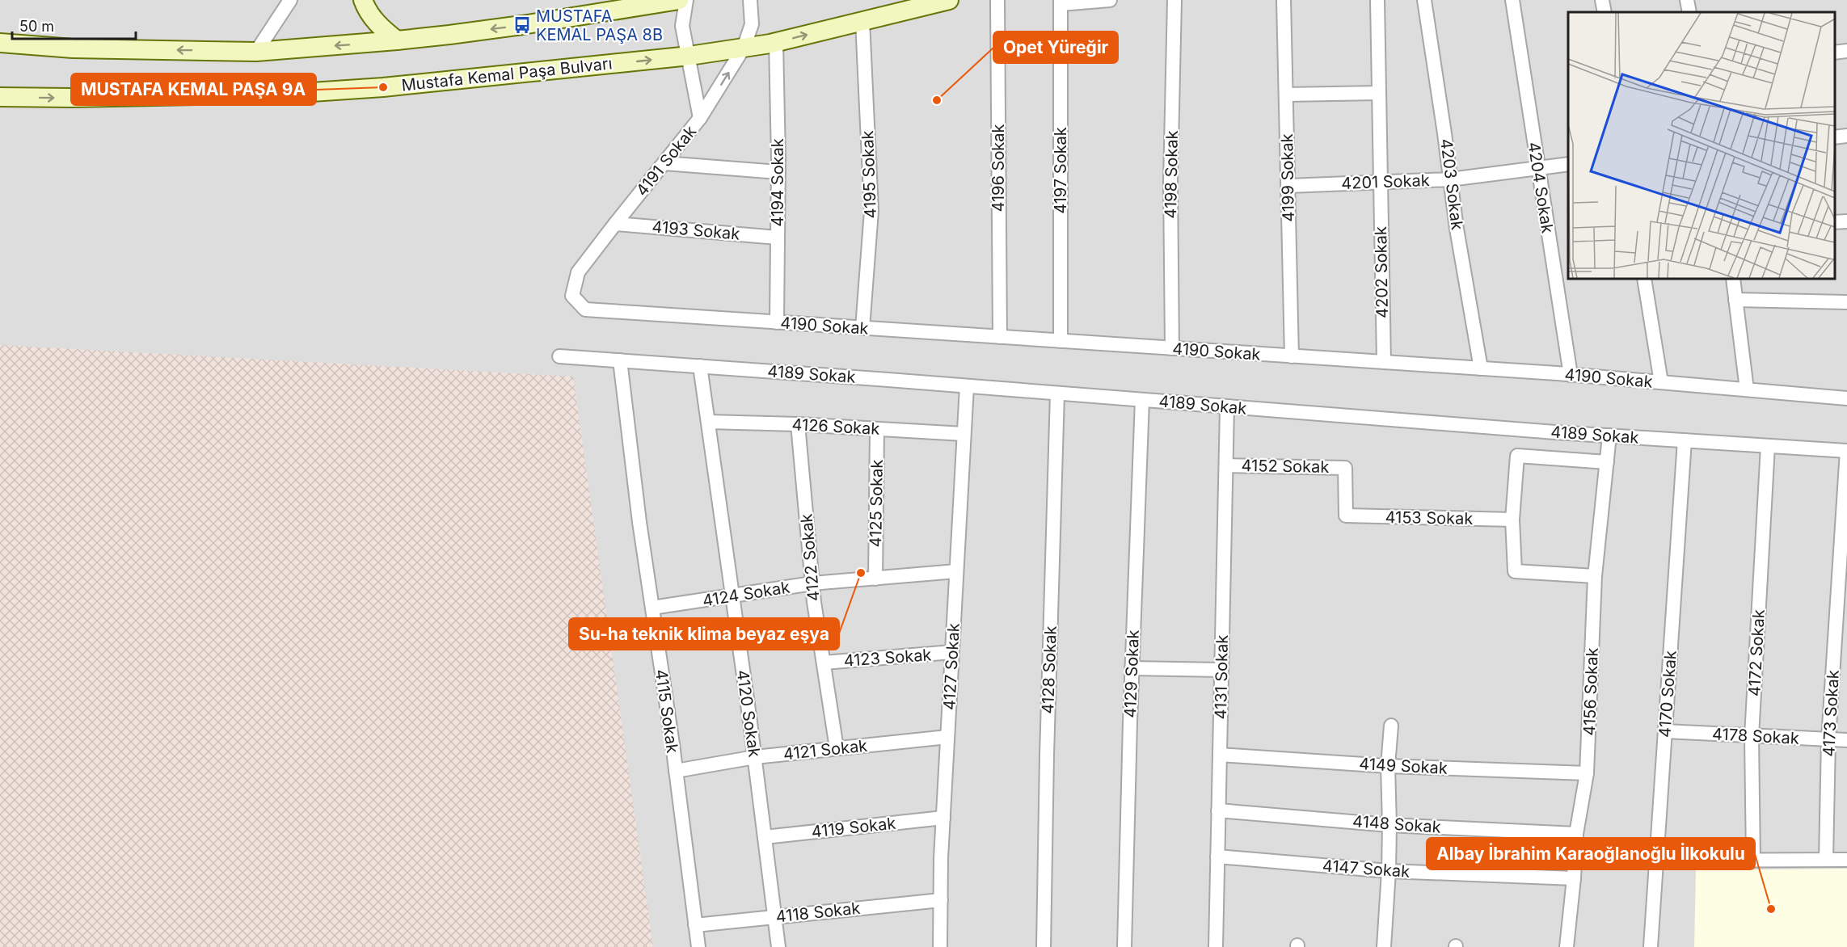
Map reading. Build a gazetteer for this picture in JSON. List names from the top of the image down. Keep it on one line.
{"streets":{"main road":["Mustafa Kemal Paşa Bulvarı"],"street":["4191 Sokak","4196 Sokak","4197 Sokak","4195 Sokak","4198 Sokak","4199 Sokak","4201 Sokak","4194 Sokak","4203 Sokak","4204 Sokak","4193 Sokak","4202 Sokak","4190 Sokak","4189 Sokak","4126 Sokak","4152 Sokak","4125 Sokak","4153 Sokak","4122 Sokak","4124 Sokak","4172 Sokak","4123 Sokak","4127 Sokak","4128 Sokak","4129 Sokak","4131 Sokak","4156 Sokak","4170 Sokak","4115 Sokak","4120 Sokak","4173 Sokak","4178 Sokak","4121 Sokak","4149 Sokak","4148 Sokak","4119 Sokak","4147 Sokak","4118 Sokak"]},"crossings":[["Mustafa Kemal Paşa Bulvarı","4191 Sokak"],["Mustafa Kemal Paşa Bulvarı","4195 Sokak"],["Mustafa Kemal Paşa Bulvarı","4194 Sokak"],["4191 Sokak","4193 Sokak"],["4191 Sokak","4190 Sokak"],["4196 Sokak","4190 Sokak"],["4197 Sokak","4190 Sokak"],["4195 Sokak","4190 Sokak"],["4198 Sokak","4190 Sokak"],["4199 Sokak","4201 Sokak"],["4199 Sokak","4190 Sokak"],["4201 Sokak","4203 Sokak"],["4201 Sokak","4204 Sokak"],["4201 Sokak","4202 Sokak"],["4194 Sokak","4193 Sokak"],["4194 Sokak","4190 Sokak"],["4203 Sokak","4190 Sokak"],["4204 Sokak","4190 Sokak"],["4202 Sokak","4190 Sokak"],["4189 Sokak","4172 Sokak"],["4189 Sokak","4127 Sokak"],["4189 Sokak","4128 Sokak"],["4189 Sokak","4129 Sokak"],["4189 Sokak","4131 Sokak"],["4189 Sokak","4156 Sokak"],["4189 Sokak","4170 Sokak"],["4189 Sokak","4115 Sokak"],["4189 Sokak","4120 Sokak"],["4189 Sokak","4173 Sokak"],["4126 Sokak","4125 Sokak"],["4126 Sokak","4122 Sokak"],["4126 Sokak","4127 Sokak"],["4126 Sokak","4120 Sokak"],["4152 Sokak","4153 Sokak"],["4152 Sokak","4131 Sokak"],["4125 Sokak","4124 Sokak"],["4122 Sokak","4124 Sokak"],["4122 Sokak","4123 Sokak"],["4122 Sokak","4121 Sokak"],["4124 Sokak","4127 Sokak"],["4124 Sokak","4115 Sokak"],["4124 Sokak","4120 Sokak"],["4172 Sokak","4178 Sokak"],["4123 Sokak","4127 Sokak"],["4127 Sokak","4121 Sokak"],["4127 Sokak","4119 Sokak"],["4127 Sokak","4118 Sokak"],["4131 Sokak","4149 Sokak"],["4131 Sokak","4148 Sokak"],["4131 Sokak","4147 Sokak"],["4156 Sokak","4149 Sokak"],["4156 Sokak","4148 Sokak"],["4156 Sokak","4147 Sokak"],["4170 Sokak","4178 Sokak"],["4115 Sokak","4121 Sokak"],["4115 Sokak","4118 Sokak"],["4120 Sokak","4121 Sokak"],["4120 Sokak","4119 Sokak"],["4120 Sokak","4118 Sokak"],["4173 Sokak","4178 Sokak"]],"places":{"bus stop":["MUSTAFA KEMAL PAŞA 8B"],"other":["MUSTAFA KEMAL PAŞA 9A","Opet Yüreğir","Su-ha teknik klima beyaz eşya","Albay İbrahim Karaoğlanoğlu İlkokulu"]},"scale_bar":"50 m"}
